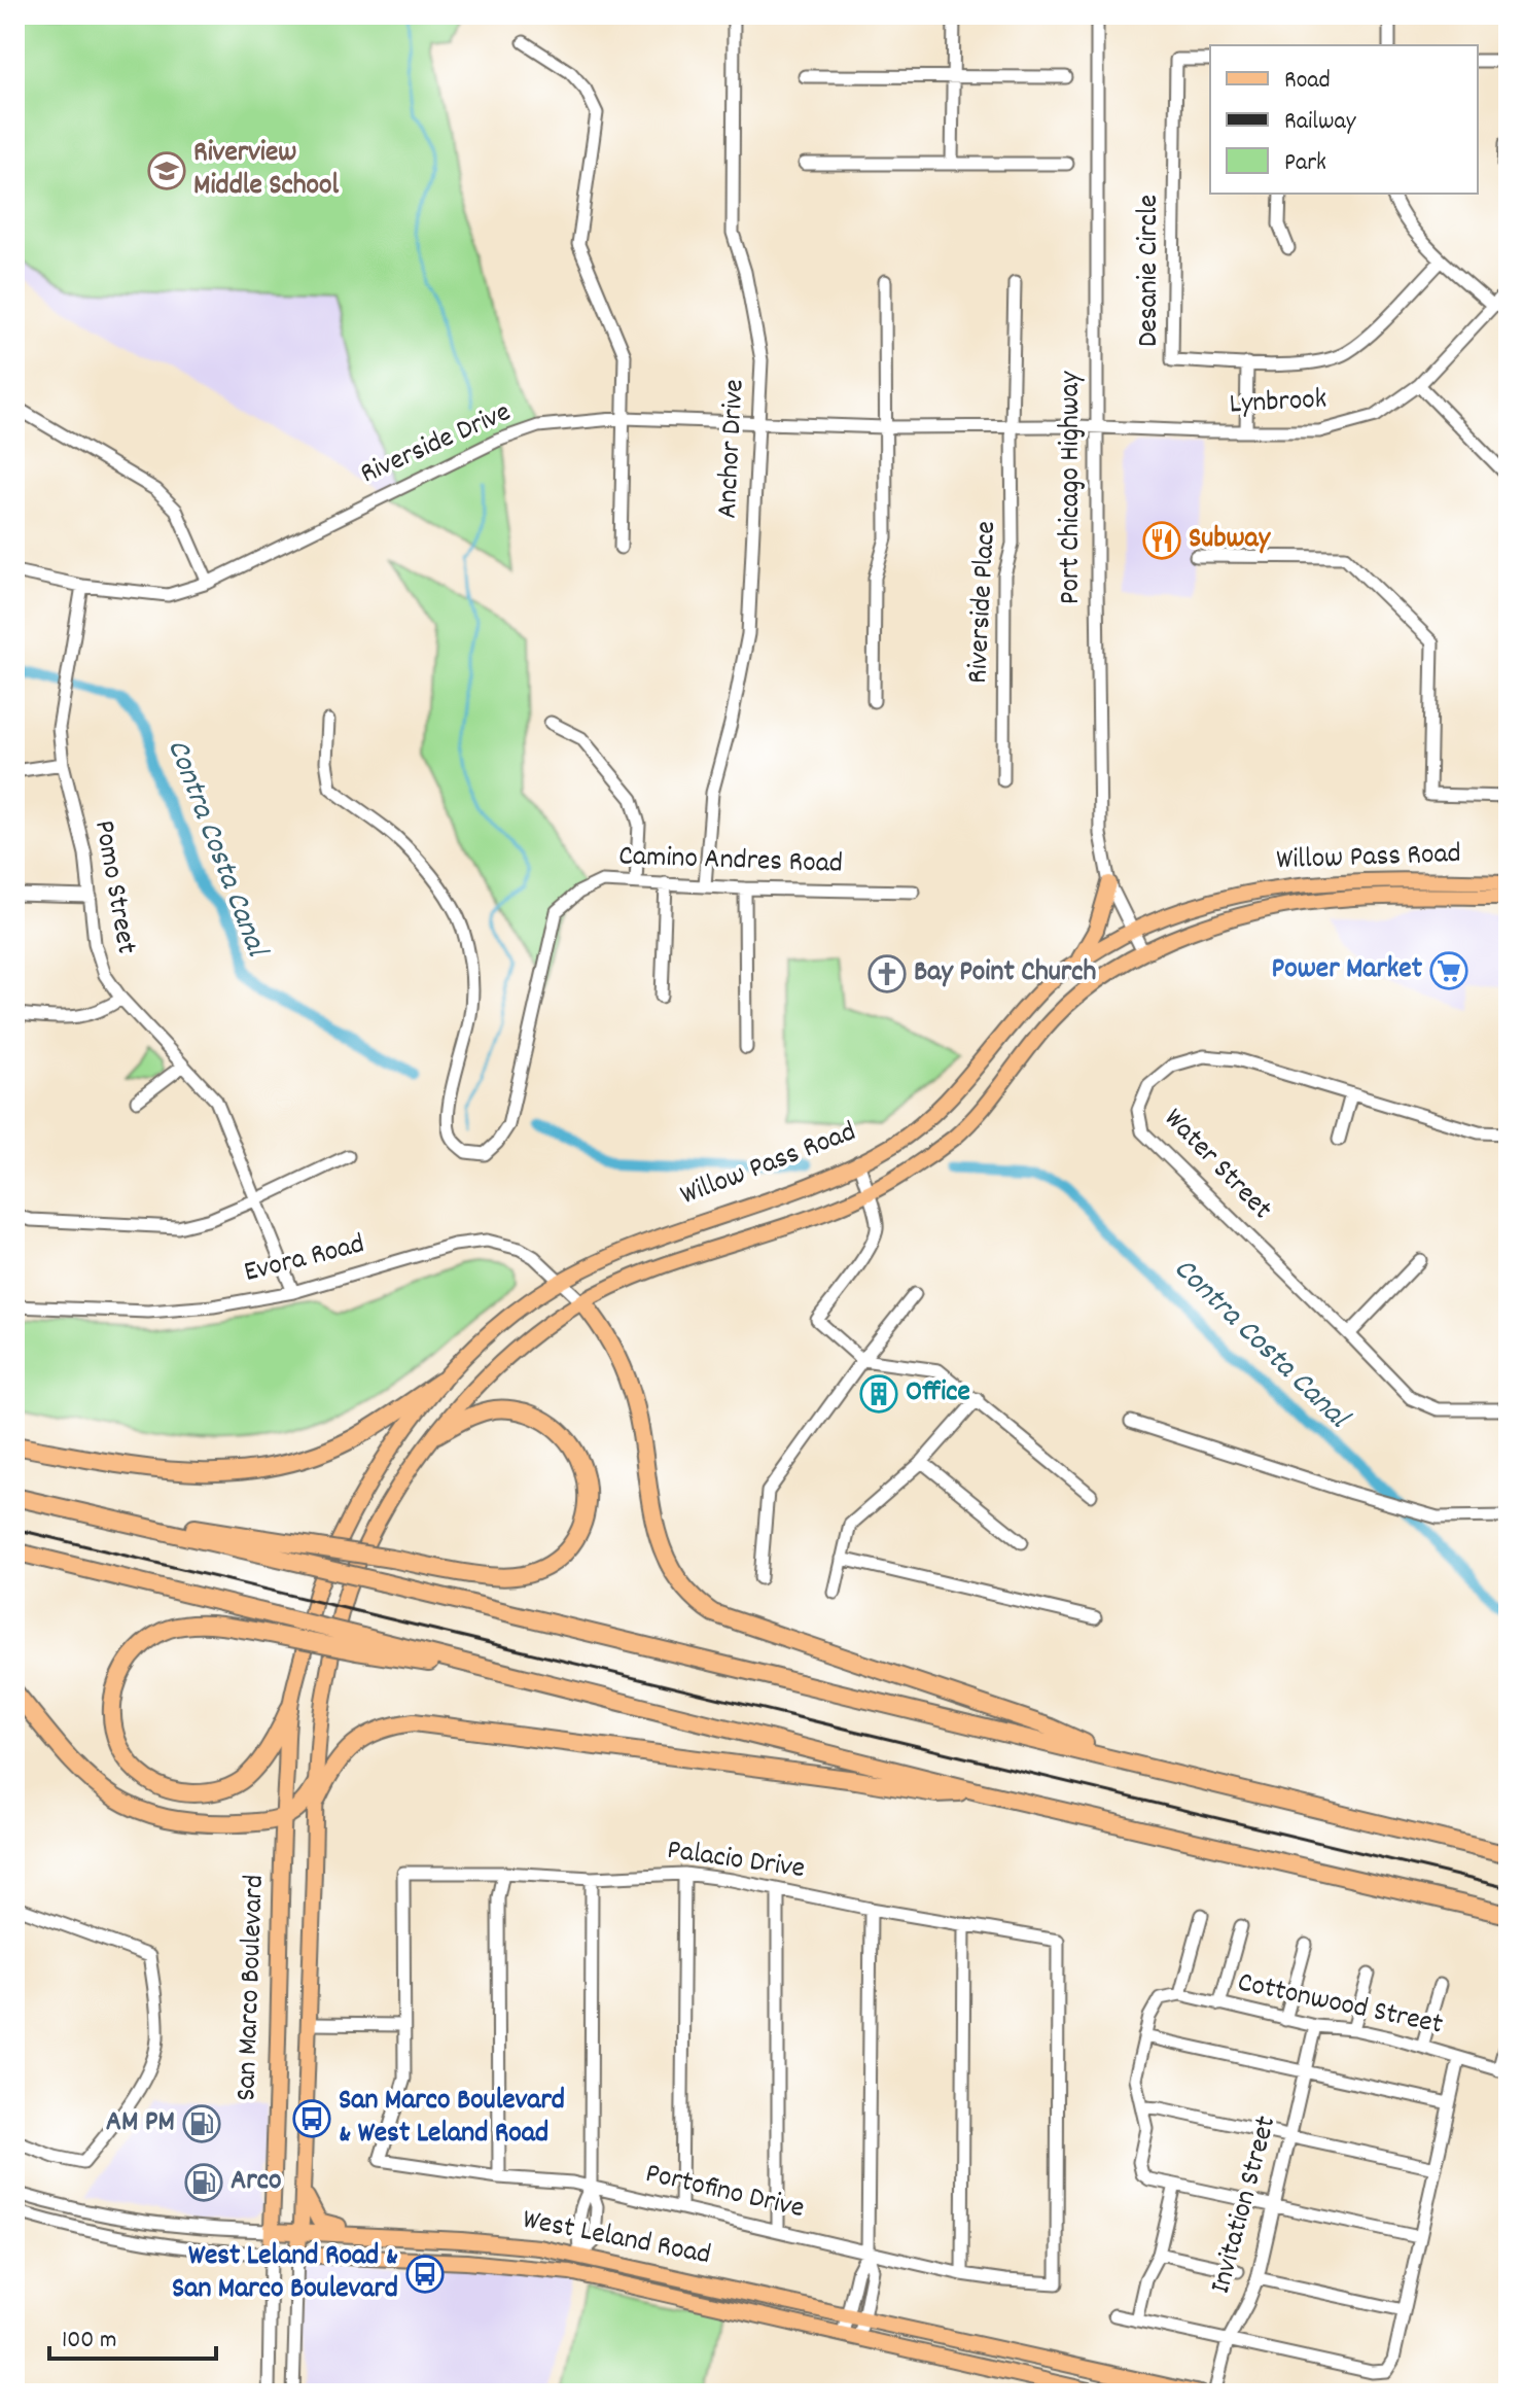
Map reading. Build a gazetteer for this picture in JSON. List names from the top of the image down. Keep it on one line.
{"streets":{"main road":["Willow Pass Road","San Marco Boulevard","West Leland Road"],"street":["Desanie Circle","Lynbrook","Riverside Drive","Anchor Drive","Port Chicago Highway","Riverside Place","Camino Andres Road","Pomo Street","Water Street","Evora Road","Palacio Drive","Cottonwood Street","Portofino Drive","Invitation Street"]},"crossings":[["Lynbrook","Riverside Drive"],["Lynbrook","Port Chicago Highway"],["Riverside Drive","Anchor Drive"],["Riverside Drive","Port Chicago Highway"],["Riverside Drive","Riverside Place"],["Riverside Drive","Pomo Street"],["Anchor Drive","Camino Andres Road"],["Port Chicago Highway","Willow Pass Road"],["Willow Pass Road","Evora Road"],["Willow Pass Road","San Marco Boulevard"],["Pomo Street","Evora Road"],["Palacio Drive","Portofino Drive"],["San Marco Boulevard","West Leland Road"],["Cottonwood Street","Invitation Street"]],"water":["Contra Costa Canal"],"places":{"school or university":["Riverview Middle School"],"restaurant":["Subway"],"supermarket":["Power Market"],"church":["Bay Point Church"],"building":["Office"],"bus stop":["San Marco Boulevard & West Leland Road","West Leland Road & San Marco Boulevard"],"fuel station":["AM PM","Arco"]},"legend":["Road","Railway","Park"],"scale_bar":"100 m"}
